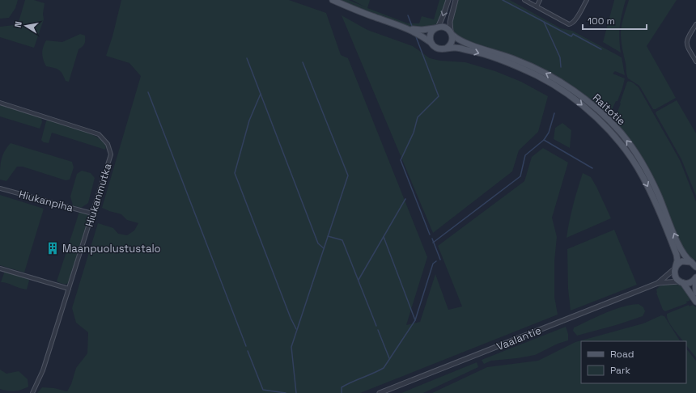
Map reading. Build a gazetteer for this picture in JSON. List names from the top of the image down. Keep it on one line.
{"streets":{"main road":["Raitotie"],"street":["Hiukanmutka","Hiukanpiha","Vaalantie"]},"crossings":[["Raitotie","Vaalantie"],["Hiukanmutka","Hiukanpiha"]],"places":{"building":["Maanpuolustustalo"]},"legend":["Road","Park"],"scale_bar":"100 m","north":"left"}
